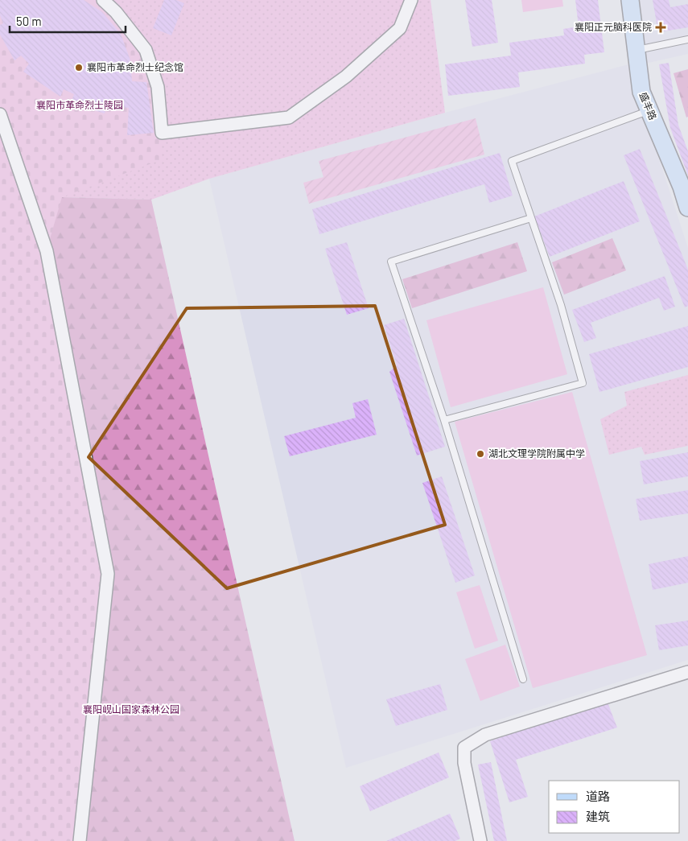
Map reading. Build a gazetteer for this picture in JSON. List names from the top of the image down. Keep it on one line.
{"streets":{"street":["盛丰路"]},"parks":["襄阳市革命烈士陵园","襄阳岘山国家森林公园"],"places":{"health":["襄阳正元脑科医院"],"other":["襄阳市革命烈士纪念馆","湖北文理学院附属中学"]},"legend":["道路","建筑"],"scale_bar":"50 m"}
